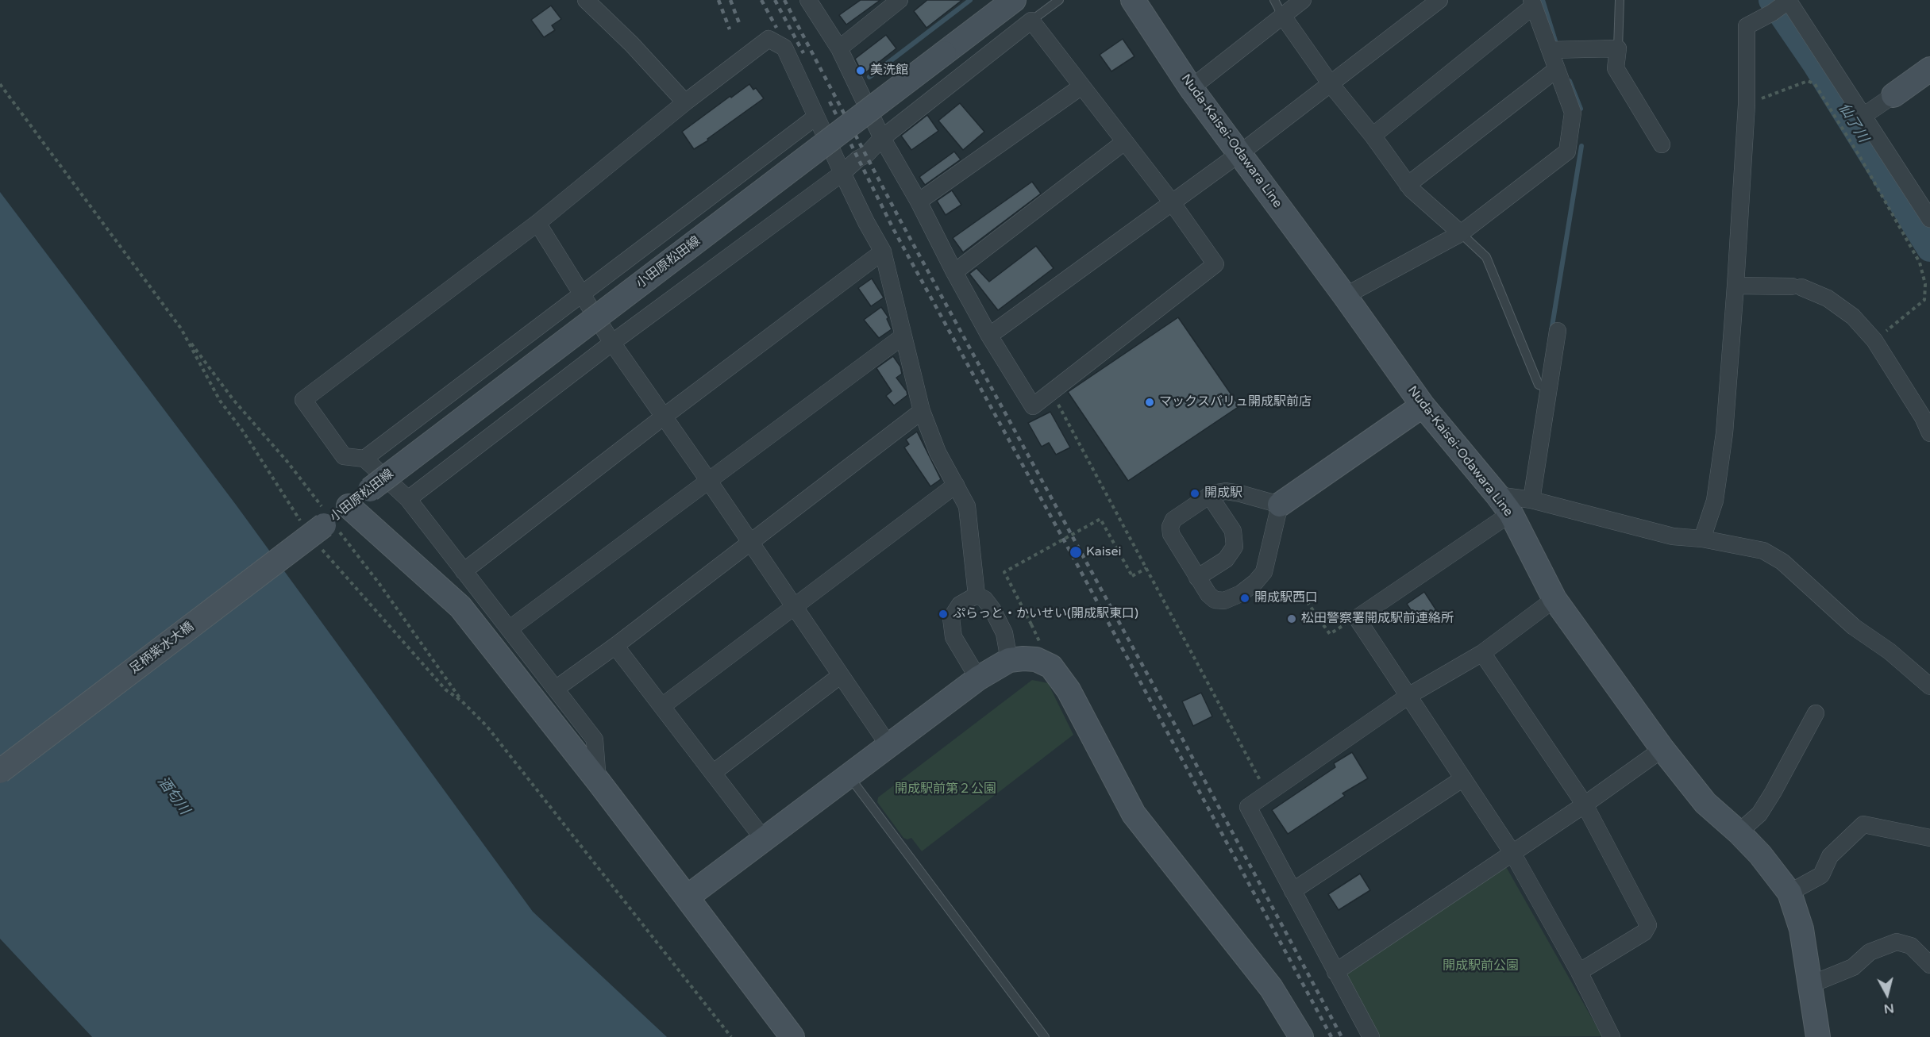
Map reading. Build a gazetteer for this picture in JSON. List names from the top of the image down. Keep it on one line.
{"streets":{"main road":["Nuda-Kaisei-Odawara Line","小田原松田線","足柄紫水大橋"]},"crossings":[["小田原松田線","足柄紫水大橋"]],"water":["仙了川","酒匂川"],"parks":["開成駅前第２公園","開成駅前公園"],"places":["美洗館","マックスバリュ開成駅前店","開成駅","Kaisei","開成駅西口","ぷらっと・かいせい(開成駅東口)","松田警察署開成駅前連絡所"],"north":"bottom"}
